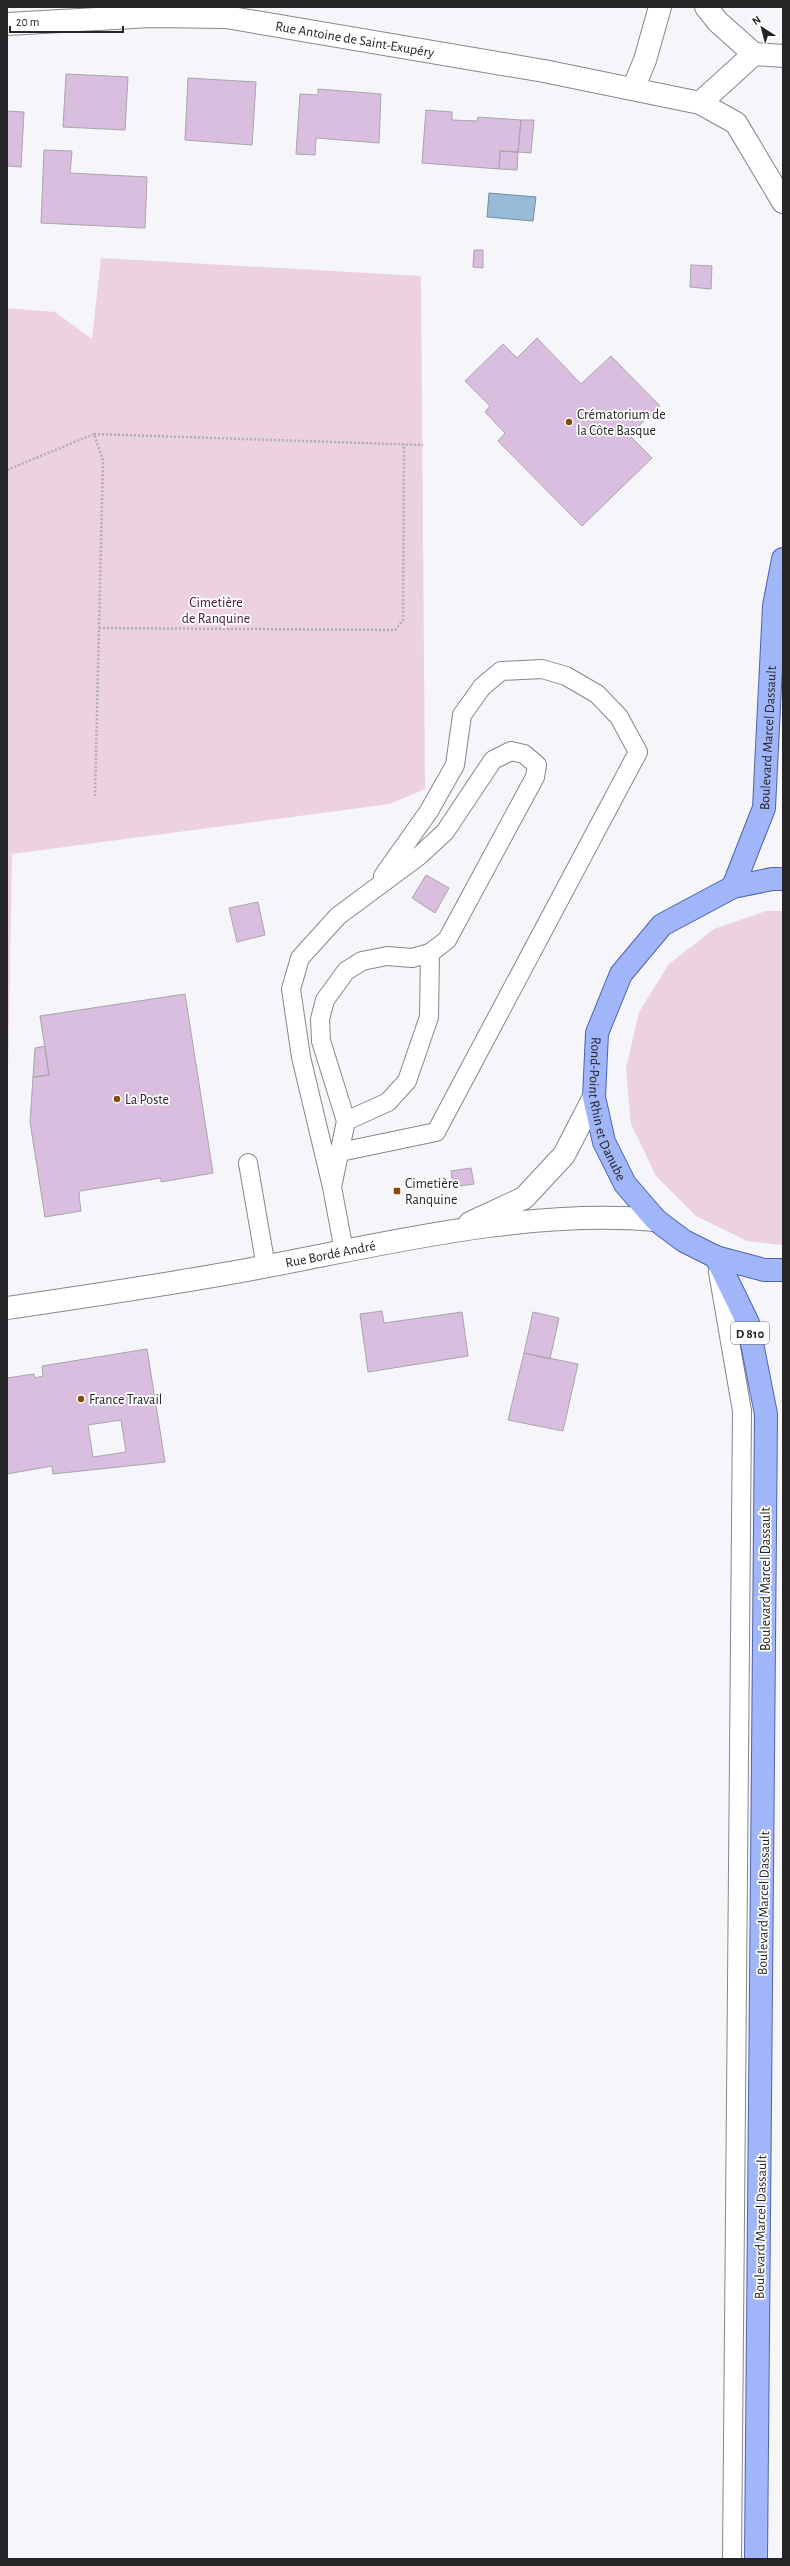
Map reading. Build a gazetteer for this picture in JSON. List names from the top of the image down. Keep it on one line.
{"streets":{"main road":["Boulevard Marcel Dassault","Rond-Point Rhin et Danube","D 810"],"street":["Rue Antoine de Saint-Exupéry","Rue Bordé André"]},"crossings":[["Boulevard Marcel Dassault","Rond-Point Rhin et Danube"],["Rond-Point Rhin et Danube","Rue Bordé André"]],"parks":["Cimetière de Ranquine"],"places":{"other":["Crématorium de la Côte Basque","La Poste","France Travail"],"transit":["Cimetière Ranquine"]},"scale_bar":"20 m","north":"top left"}
